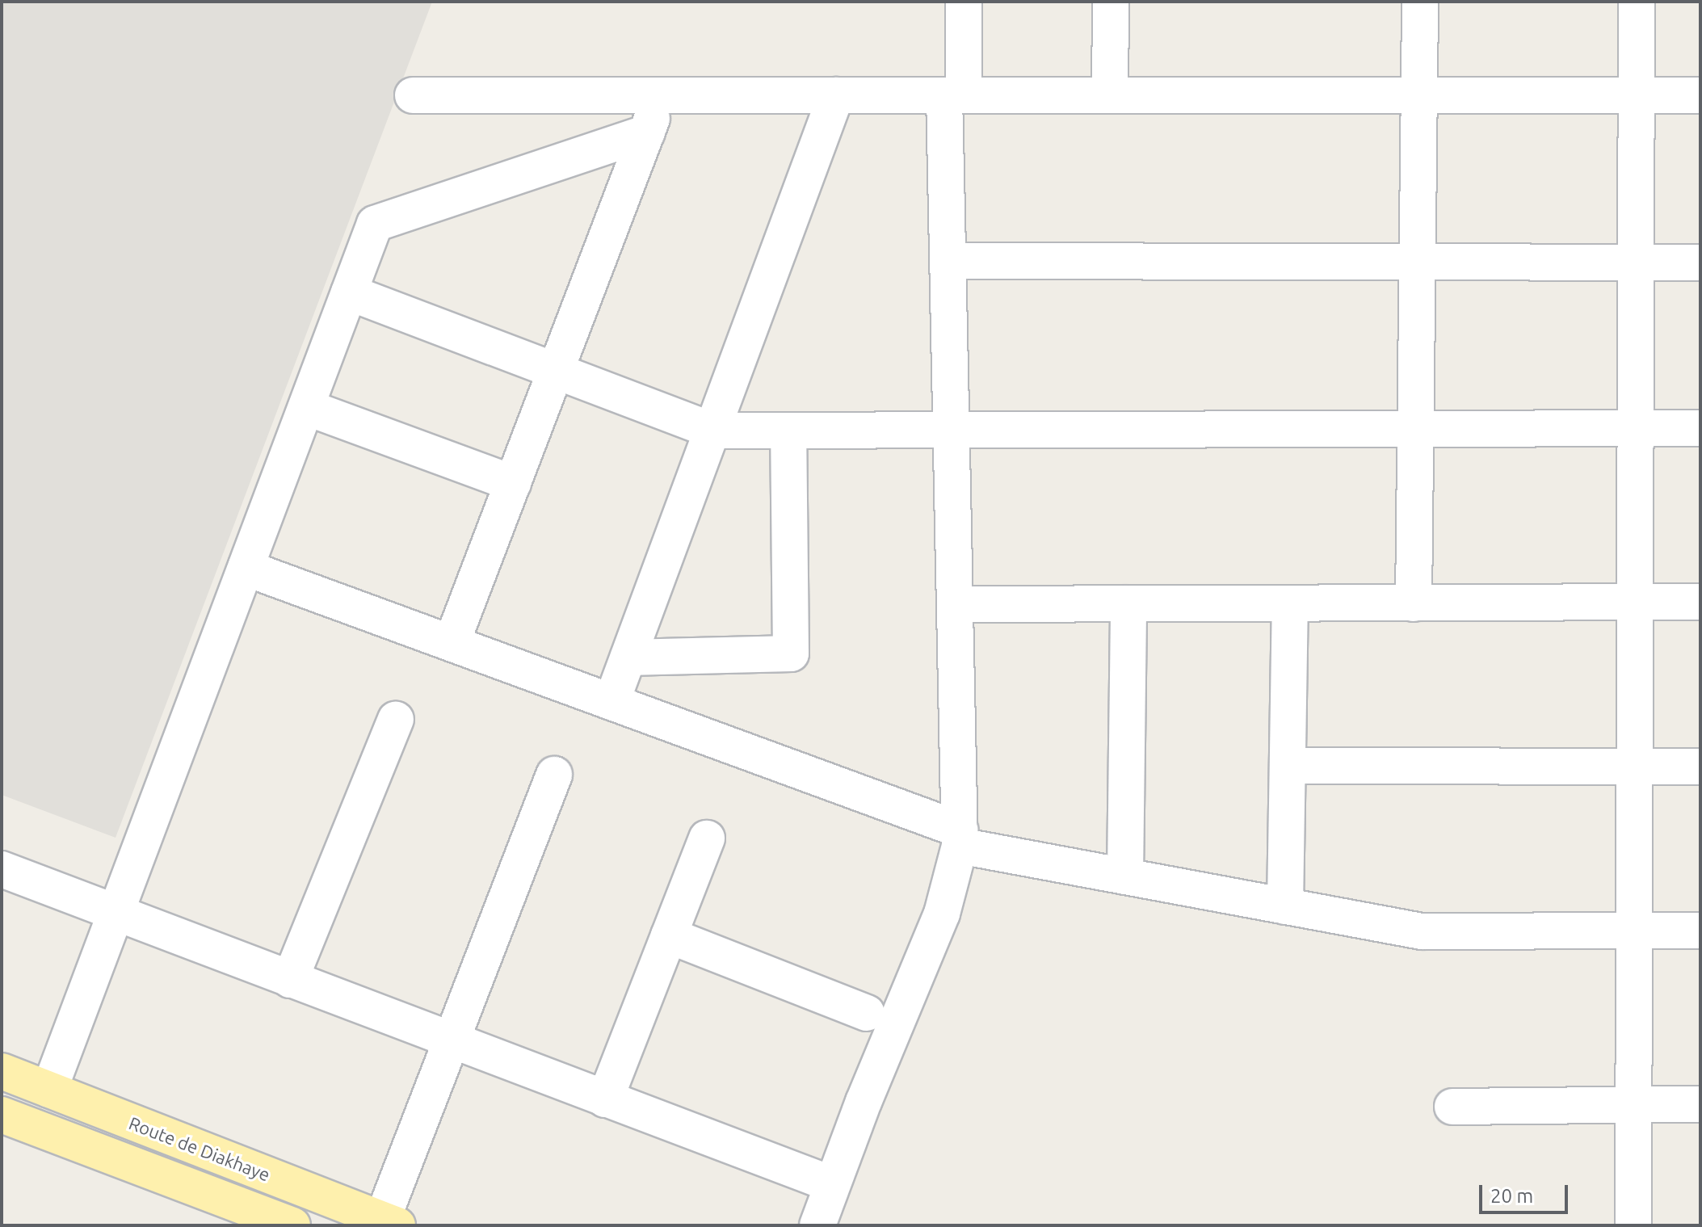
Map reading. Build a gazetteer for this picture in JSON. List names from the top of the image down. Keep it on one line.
{"streets":{"main road":["Route de Diakhaye"]},"scale_bar":"20 m"}
